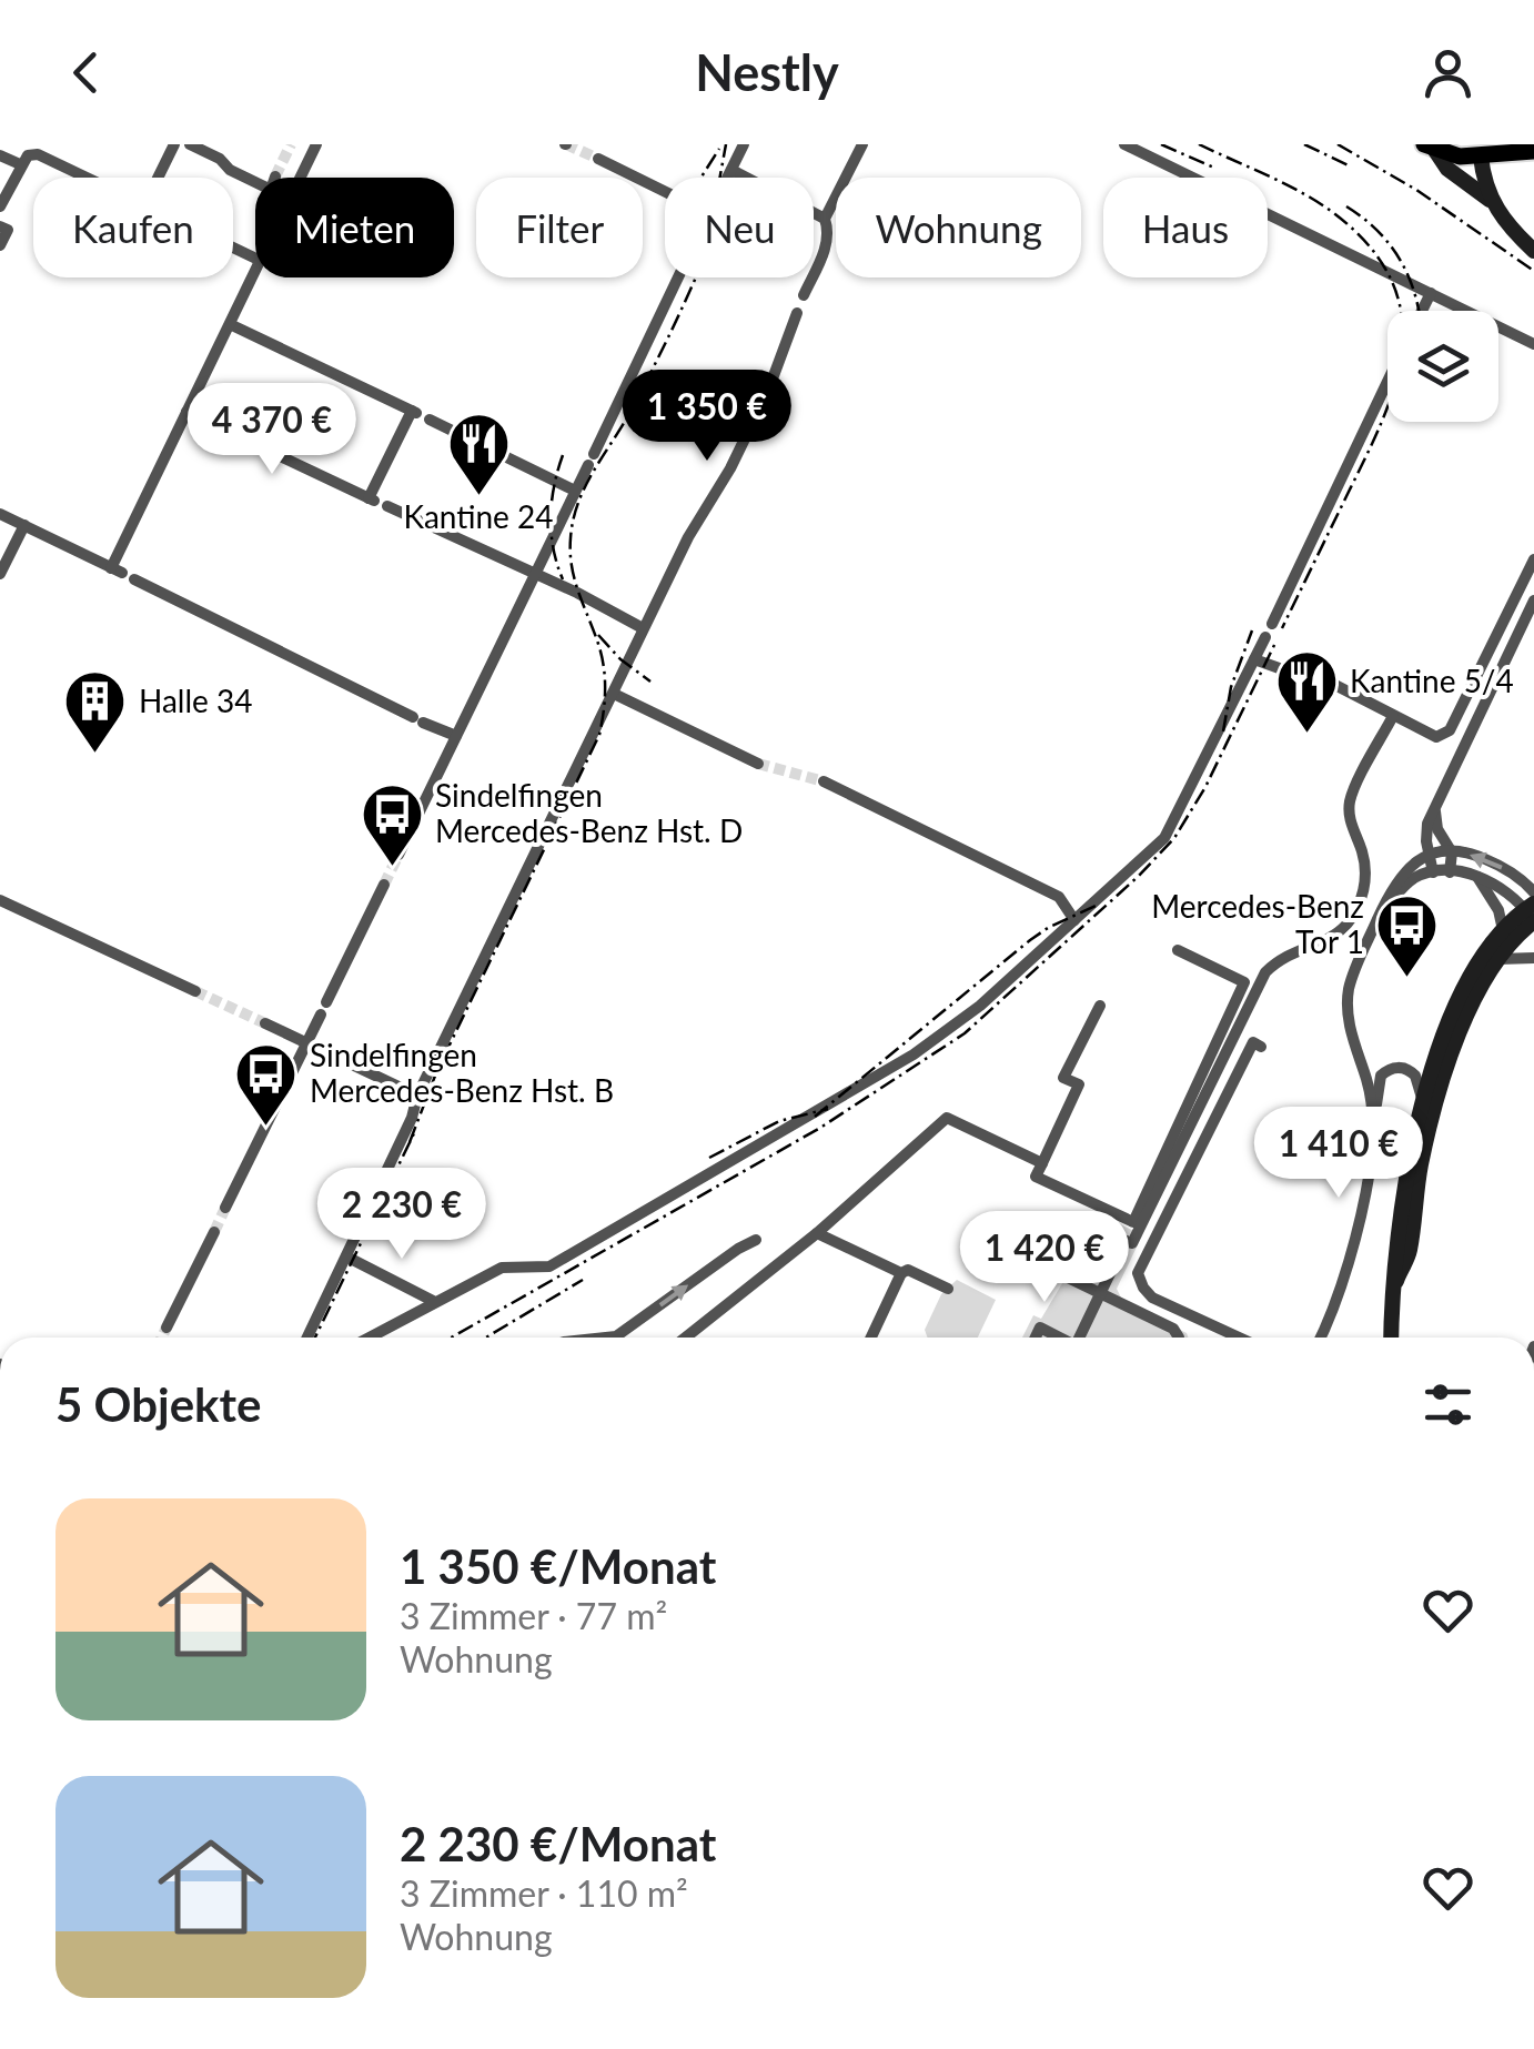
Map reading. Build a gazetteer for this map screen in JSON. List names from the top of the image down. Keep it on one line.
{"places":{"restaurant":["Kantine 24","Kantine 5/4"],"building":["Halle 34"],"bus stop":["Sindelfingen Mercedes-Benz Hst. D","Mercedes-Benz Tor 1","Sindelfingen Mercedes-Benz Hst. B"]},"page":{"header":"Nestly","chip":["Kaufen","Mieten","Filter","Neu","Wohnung","Haus"],"price":["1 350 €","4 370 €","1 410 €","2 230 €","1 420 €"],"heading":"5 Objekte","list":[{"name":"1 350 €/Monat","note":"3 Zimmer · 77 m² · Wohnung"},{"name":"2 230 €/Monat","note":"3 Zimmer · 110 m² · Wohnung"}]}}
